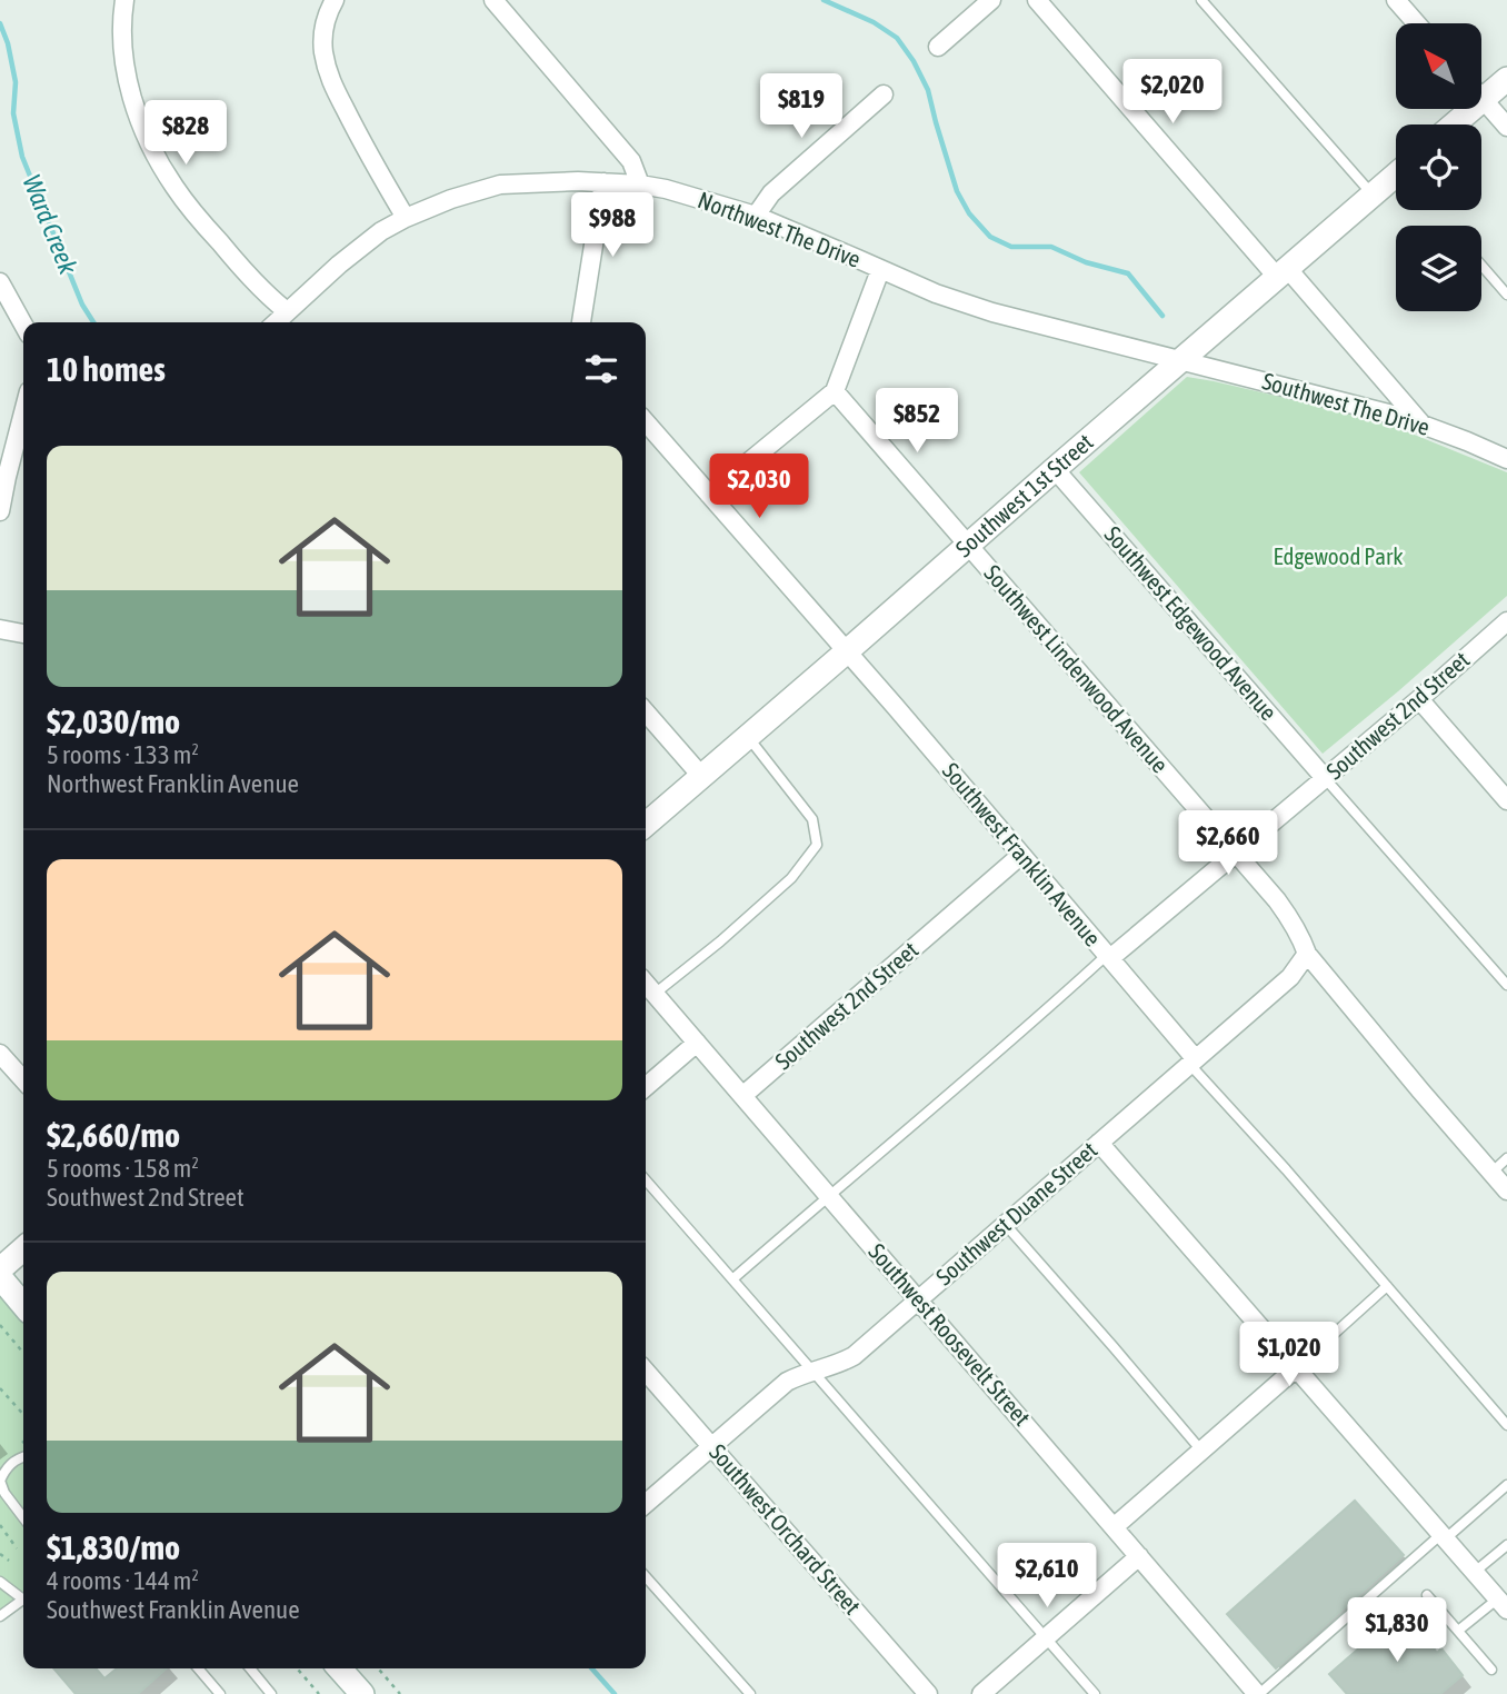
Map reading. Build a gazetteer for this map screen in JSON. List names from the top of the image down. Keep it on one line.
{"streets":{"street":["Northwest The Drive","Southwest The Drive","Southwest 1st Street","Southwest Edgewood Avenue","Southwest Lindenwood Avenue","Southwest 2nd Street","Southwest Franklin Avenue","Southwest Duane Street","Southwest Roosevelt Street","Southwest Orchard Street"]},"crossings":[["Northwest The Drive","Southwest The Drive"],["Northwest The Drive","Southwest 1st Street"],["Southwest The Drive","Southwest 1st Street"],["Southwest 1st Street","Southwest Edgewood Avenue"],["Southwest 1st Street","Southwest Lindenwood Avenue"],["Southwest 1st Street","Southwest Franklin Avenue"],["Southwest Edgewood Avenue","Southwest 2nd Street"],["Southwest Lindenwood Avenue","Southwest 2nd Street"],["Southwest Lindenwood Avenue","Southwest Duane Street"],["Southwest 2nd Street","Southwest Franklin Avenue"],["Southwest 2nd Street","Southwest Roosevelt Street"],["Southwest Franklin Avenue","Southwest Duane Street"],["Southwest Duane Street","Southwest Roosevelt Street"],["Southwest Duane Street","Southwest Orchard Street"]],"water":["Ward Creek"],"parks":["Edgewood Park"],"north":"top left","page":{"price":["$2,020","$819","$828","$988","$852","$2,030","$2,660","$1,020","$2,610","$1,830"],"heading":"10 homes","list":[{"name":"$2,030/mo","note":"5 rooms · 133 m² · Northwest Franklin Avenue"},{"name":"$2,660/mo","note":"5 rooms · 158 m² · Southwest 2nd Street"},{"name":"$1,830/mo","note":"4 rooms · 144 m² · Southwest Franklin Avenue"}]}}
